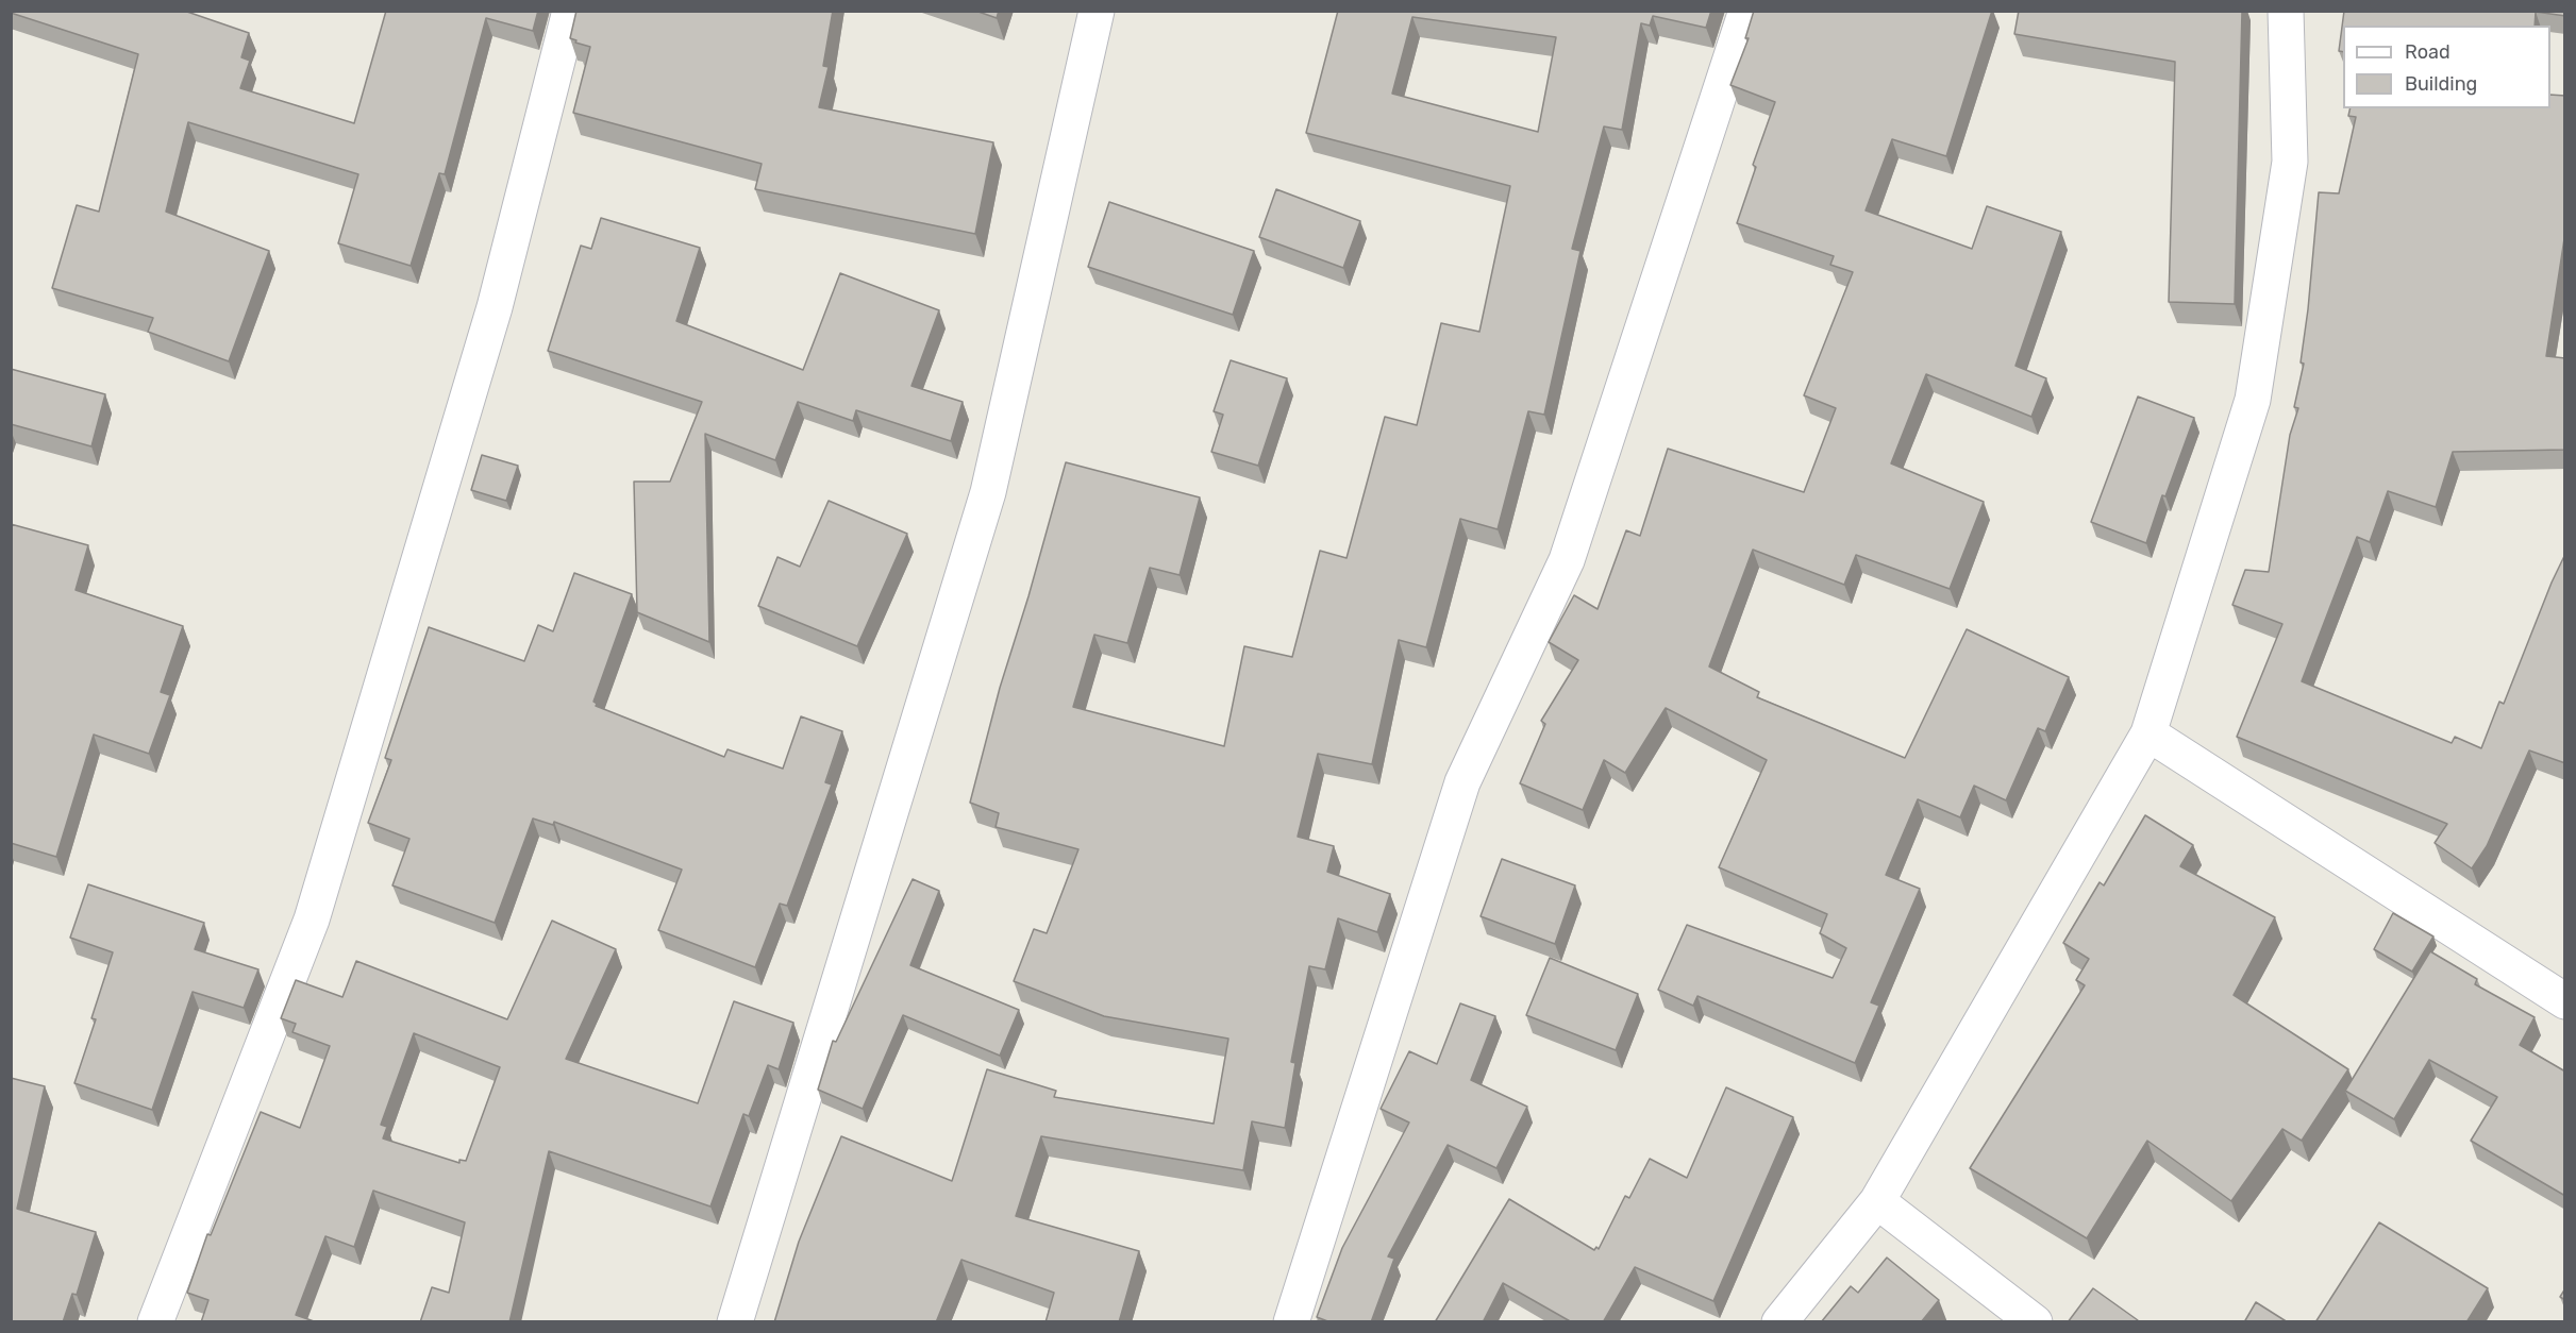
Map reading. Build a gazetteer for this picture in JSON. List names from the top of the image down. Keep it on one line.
{"legend":["Road","Building"]}
